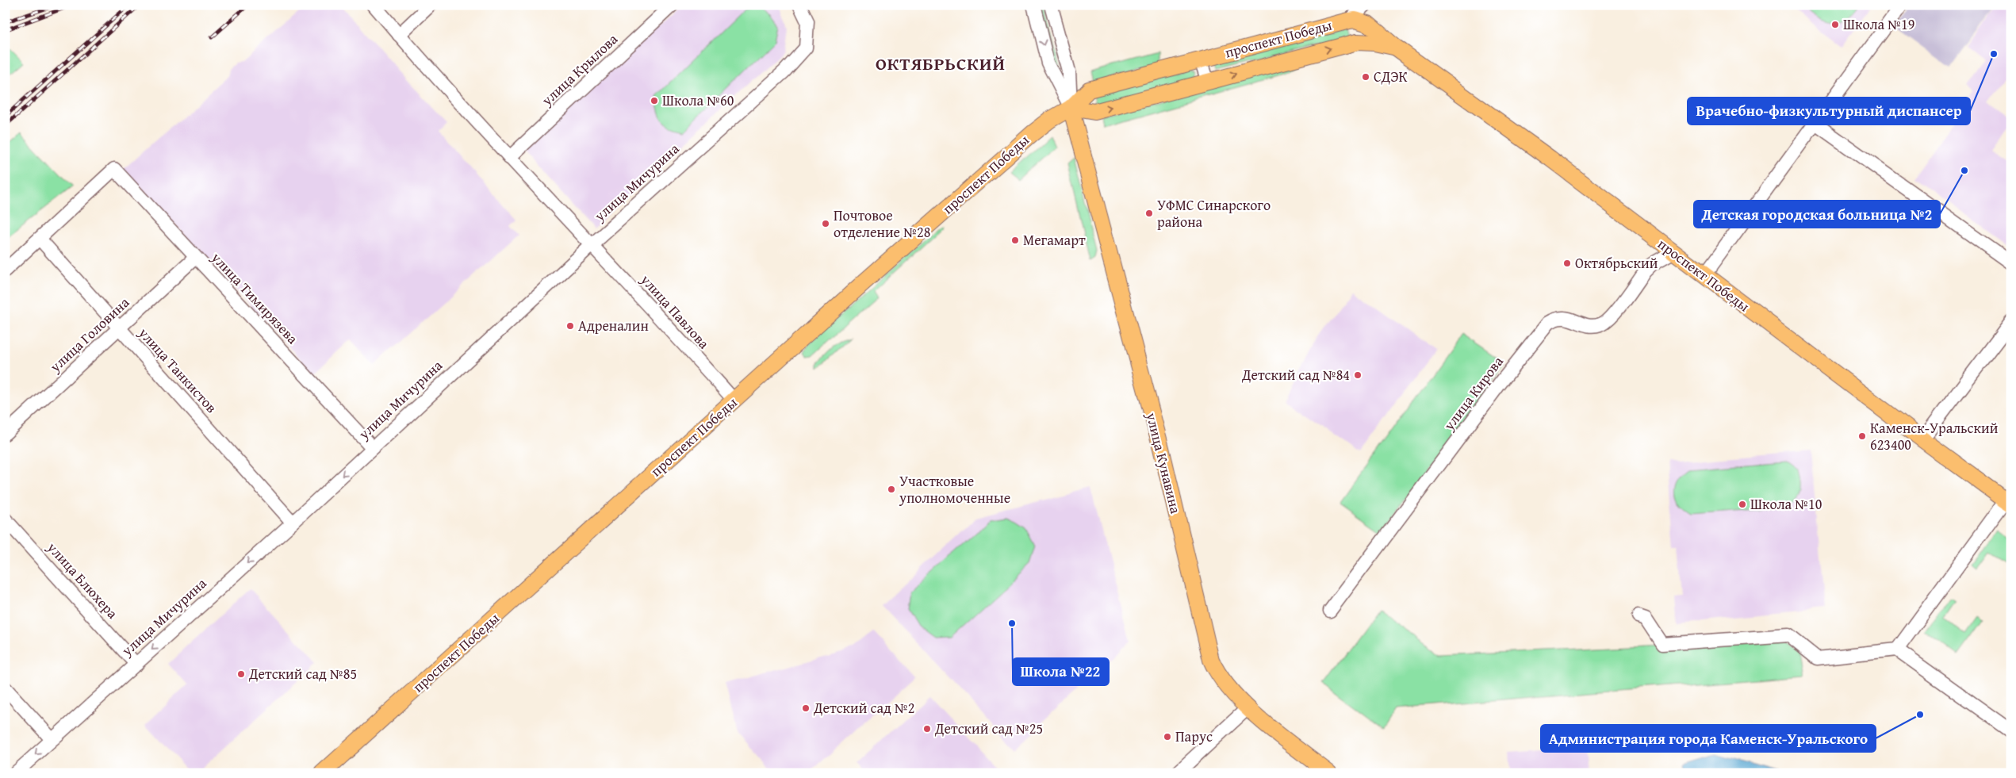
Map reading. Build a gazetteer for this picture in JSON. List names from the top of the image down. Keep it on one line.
{"streets":{"main road":["проспект Победы","улица Кунавина"],"street":["улица Крылова","улица Мичурина","улица Тимирязева","улица Павлова","улица Головина","улица Танкистов","улица Кирова","улица Блюхера"]},"crossings":[["проспект Победы","улица Павлова"],["проспект Победы","улица Кирова"],["проспект Победы","улица Кунавина"],["улица Крылова","улица Павлова"],["улица Мичурина","улица Тимирязева"],["улица Мичурина","улица Павлова"],["улица Мичурина","улица Танкистов"],["улица Мичурина","улица Блюхера"],["улица Тимирязева","улица Головина"],["улица Тимирязева","улица Танкистов"],["улица Головина","улица Танкистов"]],"districts":["ОКТЯБРЬСКИЙ"],"places":["Школа №19","Врачебно-физкультурный диспансер","СДЭК","Школа №60","Детская городская больница №2","УФМС Синарского района","Почтовое отделение №28","Мегамарт","Октябрьский","Адреналин","Детский сад №84","Каменск-Уральский 623400","Участковые уполномоченные","Школа №10","Школа №22","Детский сад №85","Детский сад №2","Администрация города Каменск-Уральского","Детский сад №25","Парус"]}
